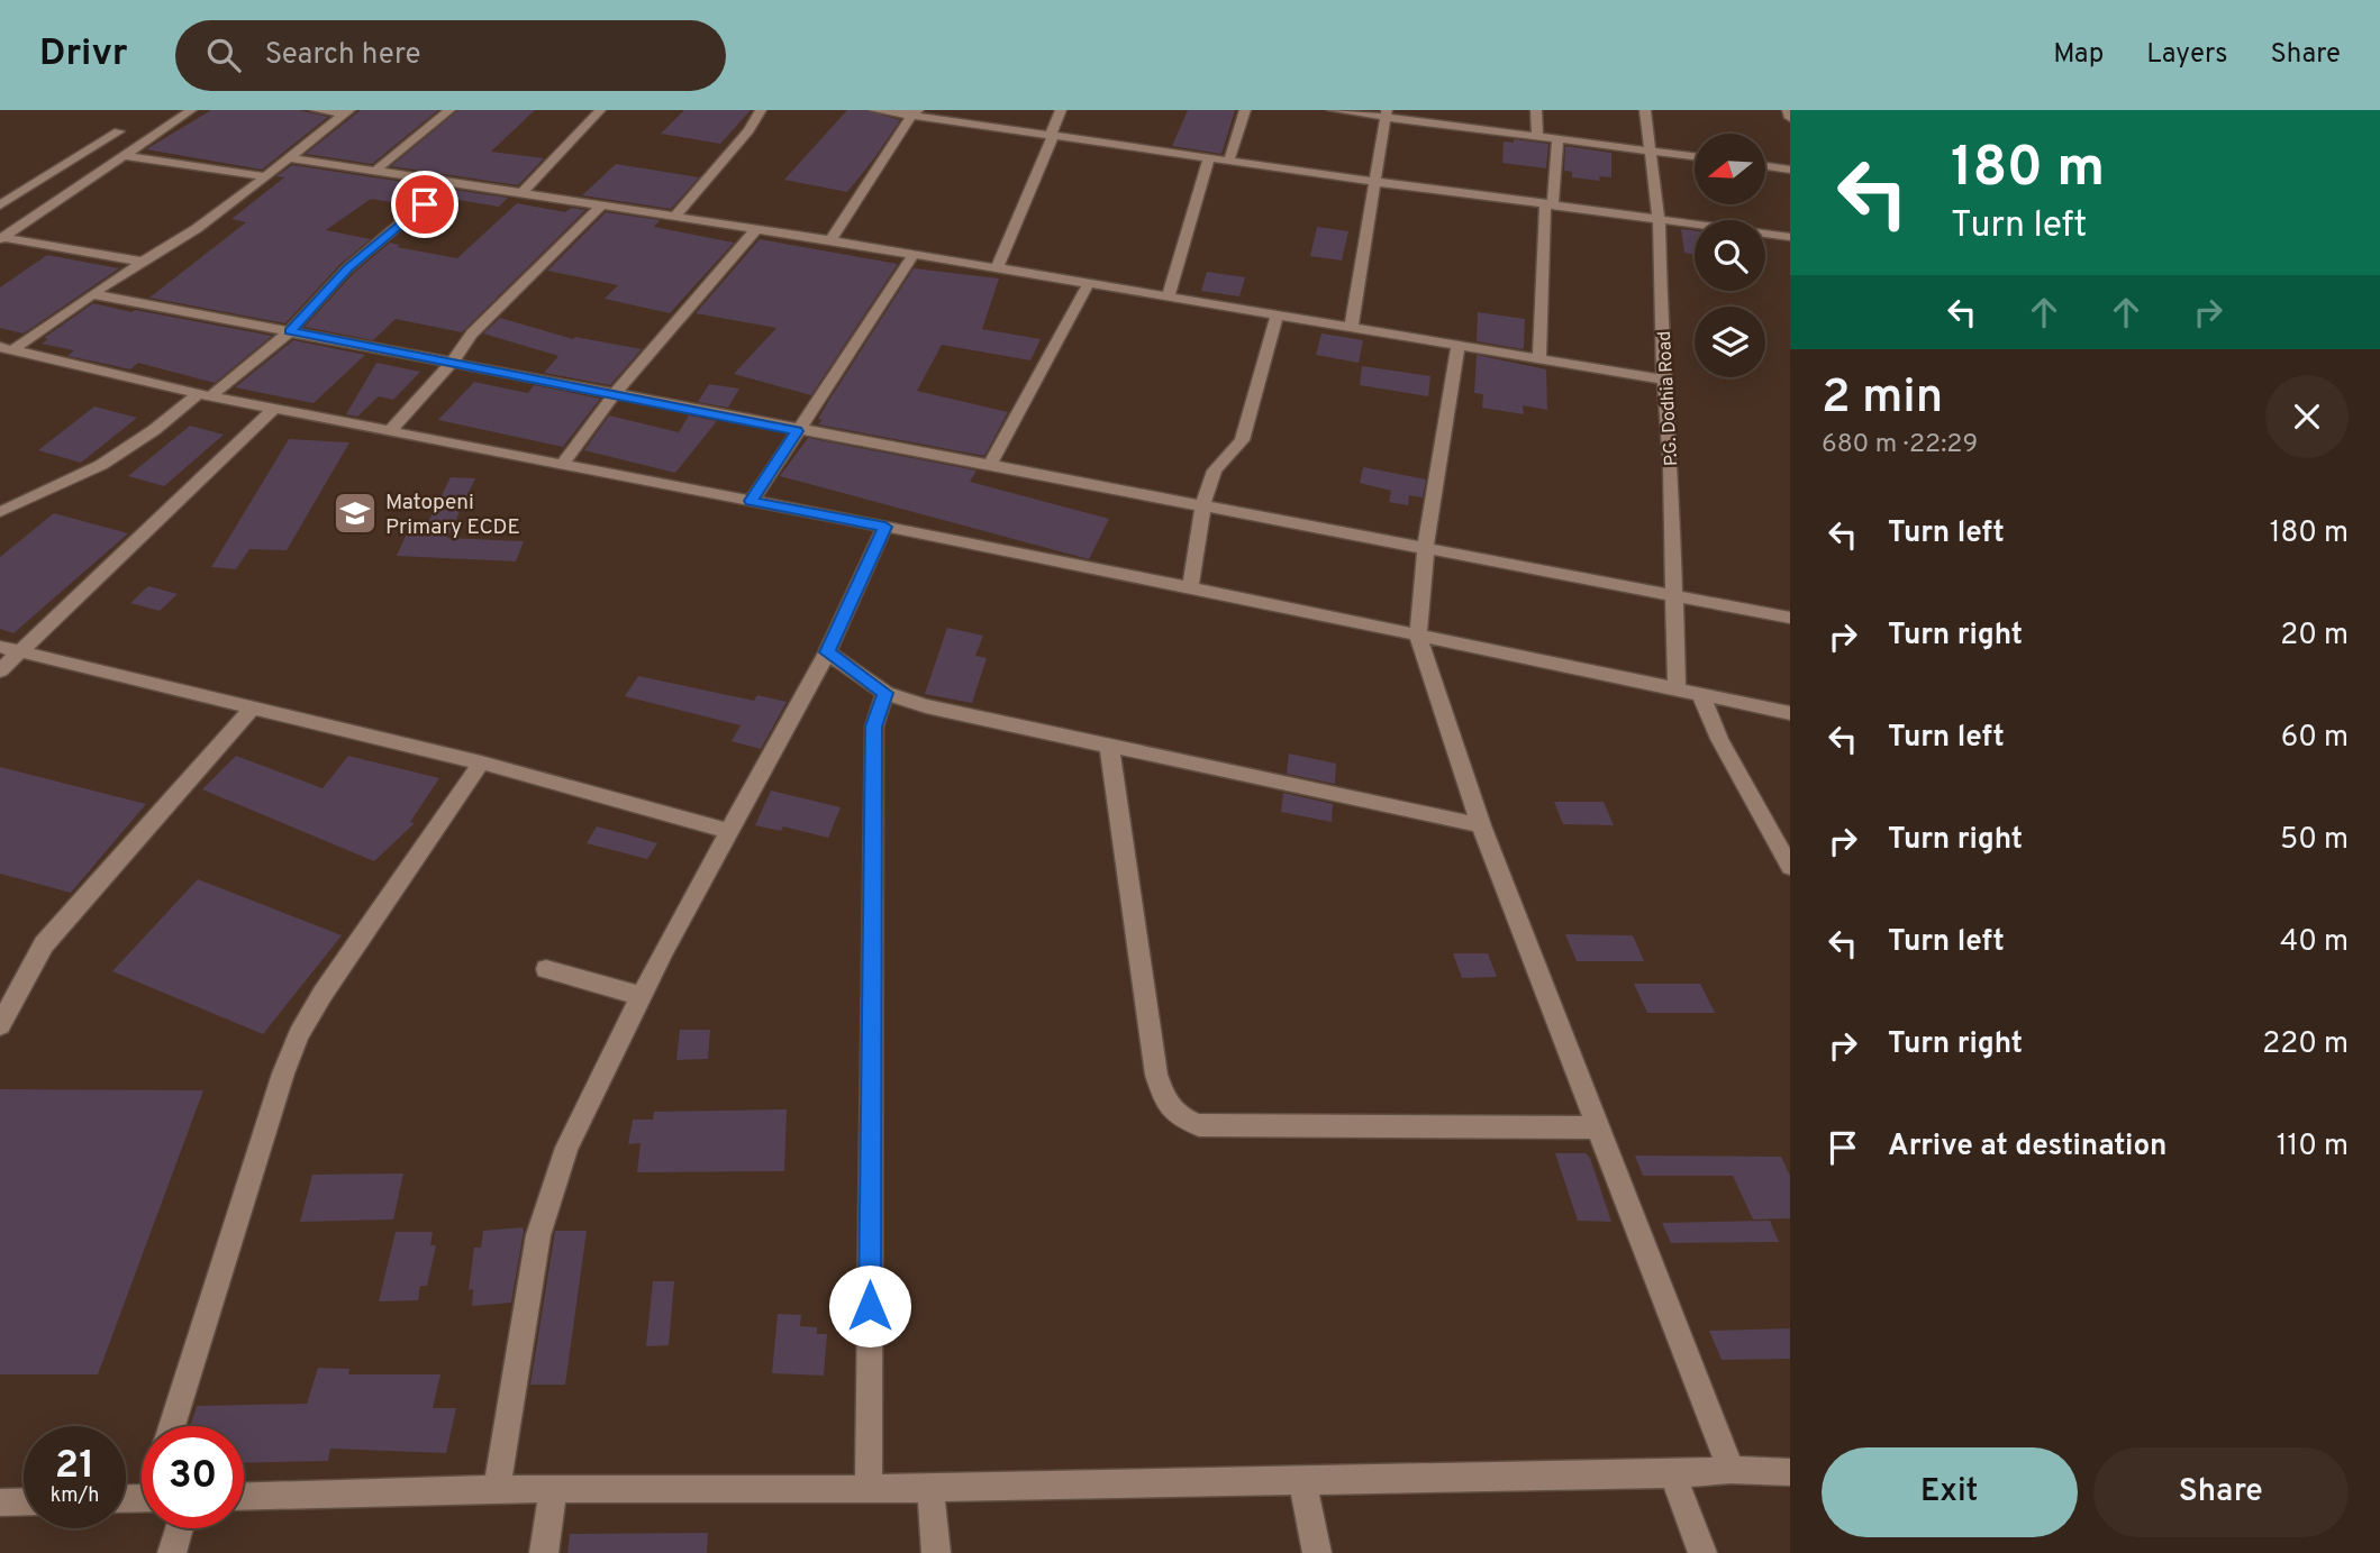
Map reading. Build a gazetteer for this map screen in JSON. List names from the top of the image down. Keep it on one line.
{"streets":{"street":["P.G. Dodhia Road"]},"places":{"school or university":["Matopeni Primary ECDE"]},"north":"left","page":{"header":"Drivr","search":"Search here","nav":["Map","Layers","Share"],"turn":["180 m","Turn left"],"heading":["2 min","680 m · 22:29"],"list":[{"name":"Turn left","value":"180 m"},{"name":"Turn right","value":"20 m"},{"name":"Turn left","value":"60 m"},{"name":"Turn right","value":"50 m"},{"name":"Turn left","value":"40 m"},{"name":"Turn right","value":"220 m"},{"name":"Arrive at destination","value":"110 m"}],"speed":"21 km/h","limit":"30","buttons":["Exit","Share"]}}
